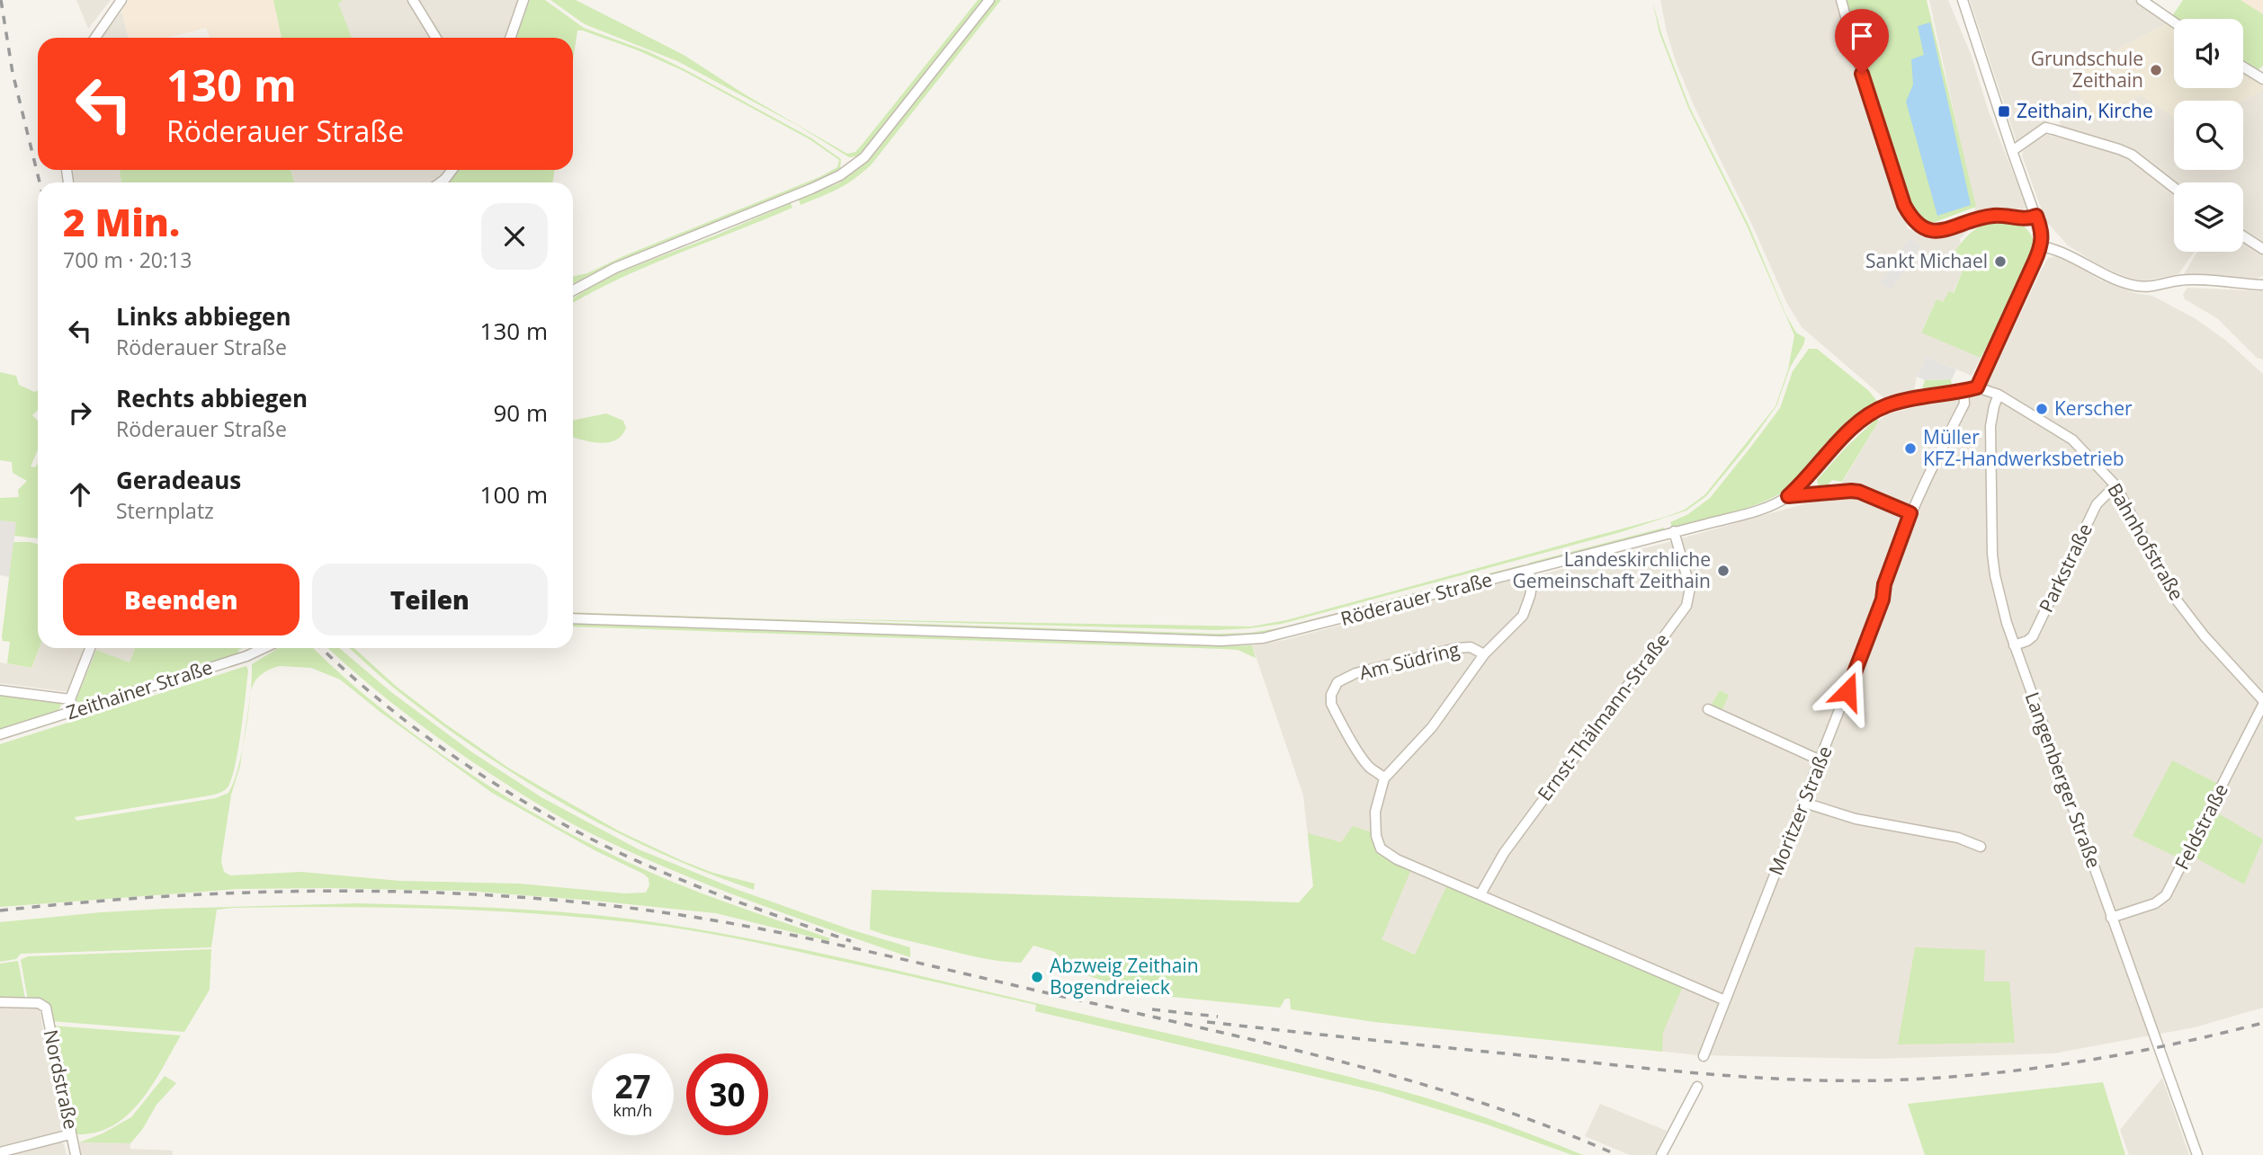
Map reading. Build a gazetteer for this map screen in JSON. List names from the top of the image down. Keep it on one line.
{"streets":{"street":["Bahnhofstraße","Parkstraße","Röderauer Straße","Am Südring","Zeithainer Straße","Ernst-Thälmann-Straße","Langenberger Straße","Moritzer Straße","Feldstraße","Nordstraße"]},"crossings":[["Bahnhofstraße","Parkstraße"],["Bahnhofstraße","Röderauer Straße"],["Bahnhofstraße","Langenberger Straße"],["Parkstraße","Langenberger Straße"],["Röderauer Straße","Am Südring"],["Röderauer Straße","Ernst-Thälmann-Straße"],["Röderauer Straße","Moritzer Straße"],["Am Südring","Ernst-Thälmann-Straße"],["Langenberger Straße","Feldstraße"]],"places":{"other":["Grundschule Zeithain","Sankt Michael","Kerscher","Müller KFZ-Handwerksbetrieb","Landeskirchliche Gemeinschaft Zeithain","Abzweig Zeithain Bogendreieck"],"transit":["Zeithain, Kirche"]},"page":{"turn":["130 m","Röderauer Straße"],"heading":["2 Min.","700 m · 20:13"],"list":[{"name":"Links abbiegen","note":"Röderauer Straße","value":"130 m"},{"name":"Rechts abbiegen","note":"Röderauer Straße","value":"90 m"},{"name":"Geradeaus","note":"Sternplatz","value":"100 m"}],"buttons":["Beenden","Teilen"],"speed":"27 km/h","limit":"30"}}
